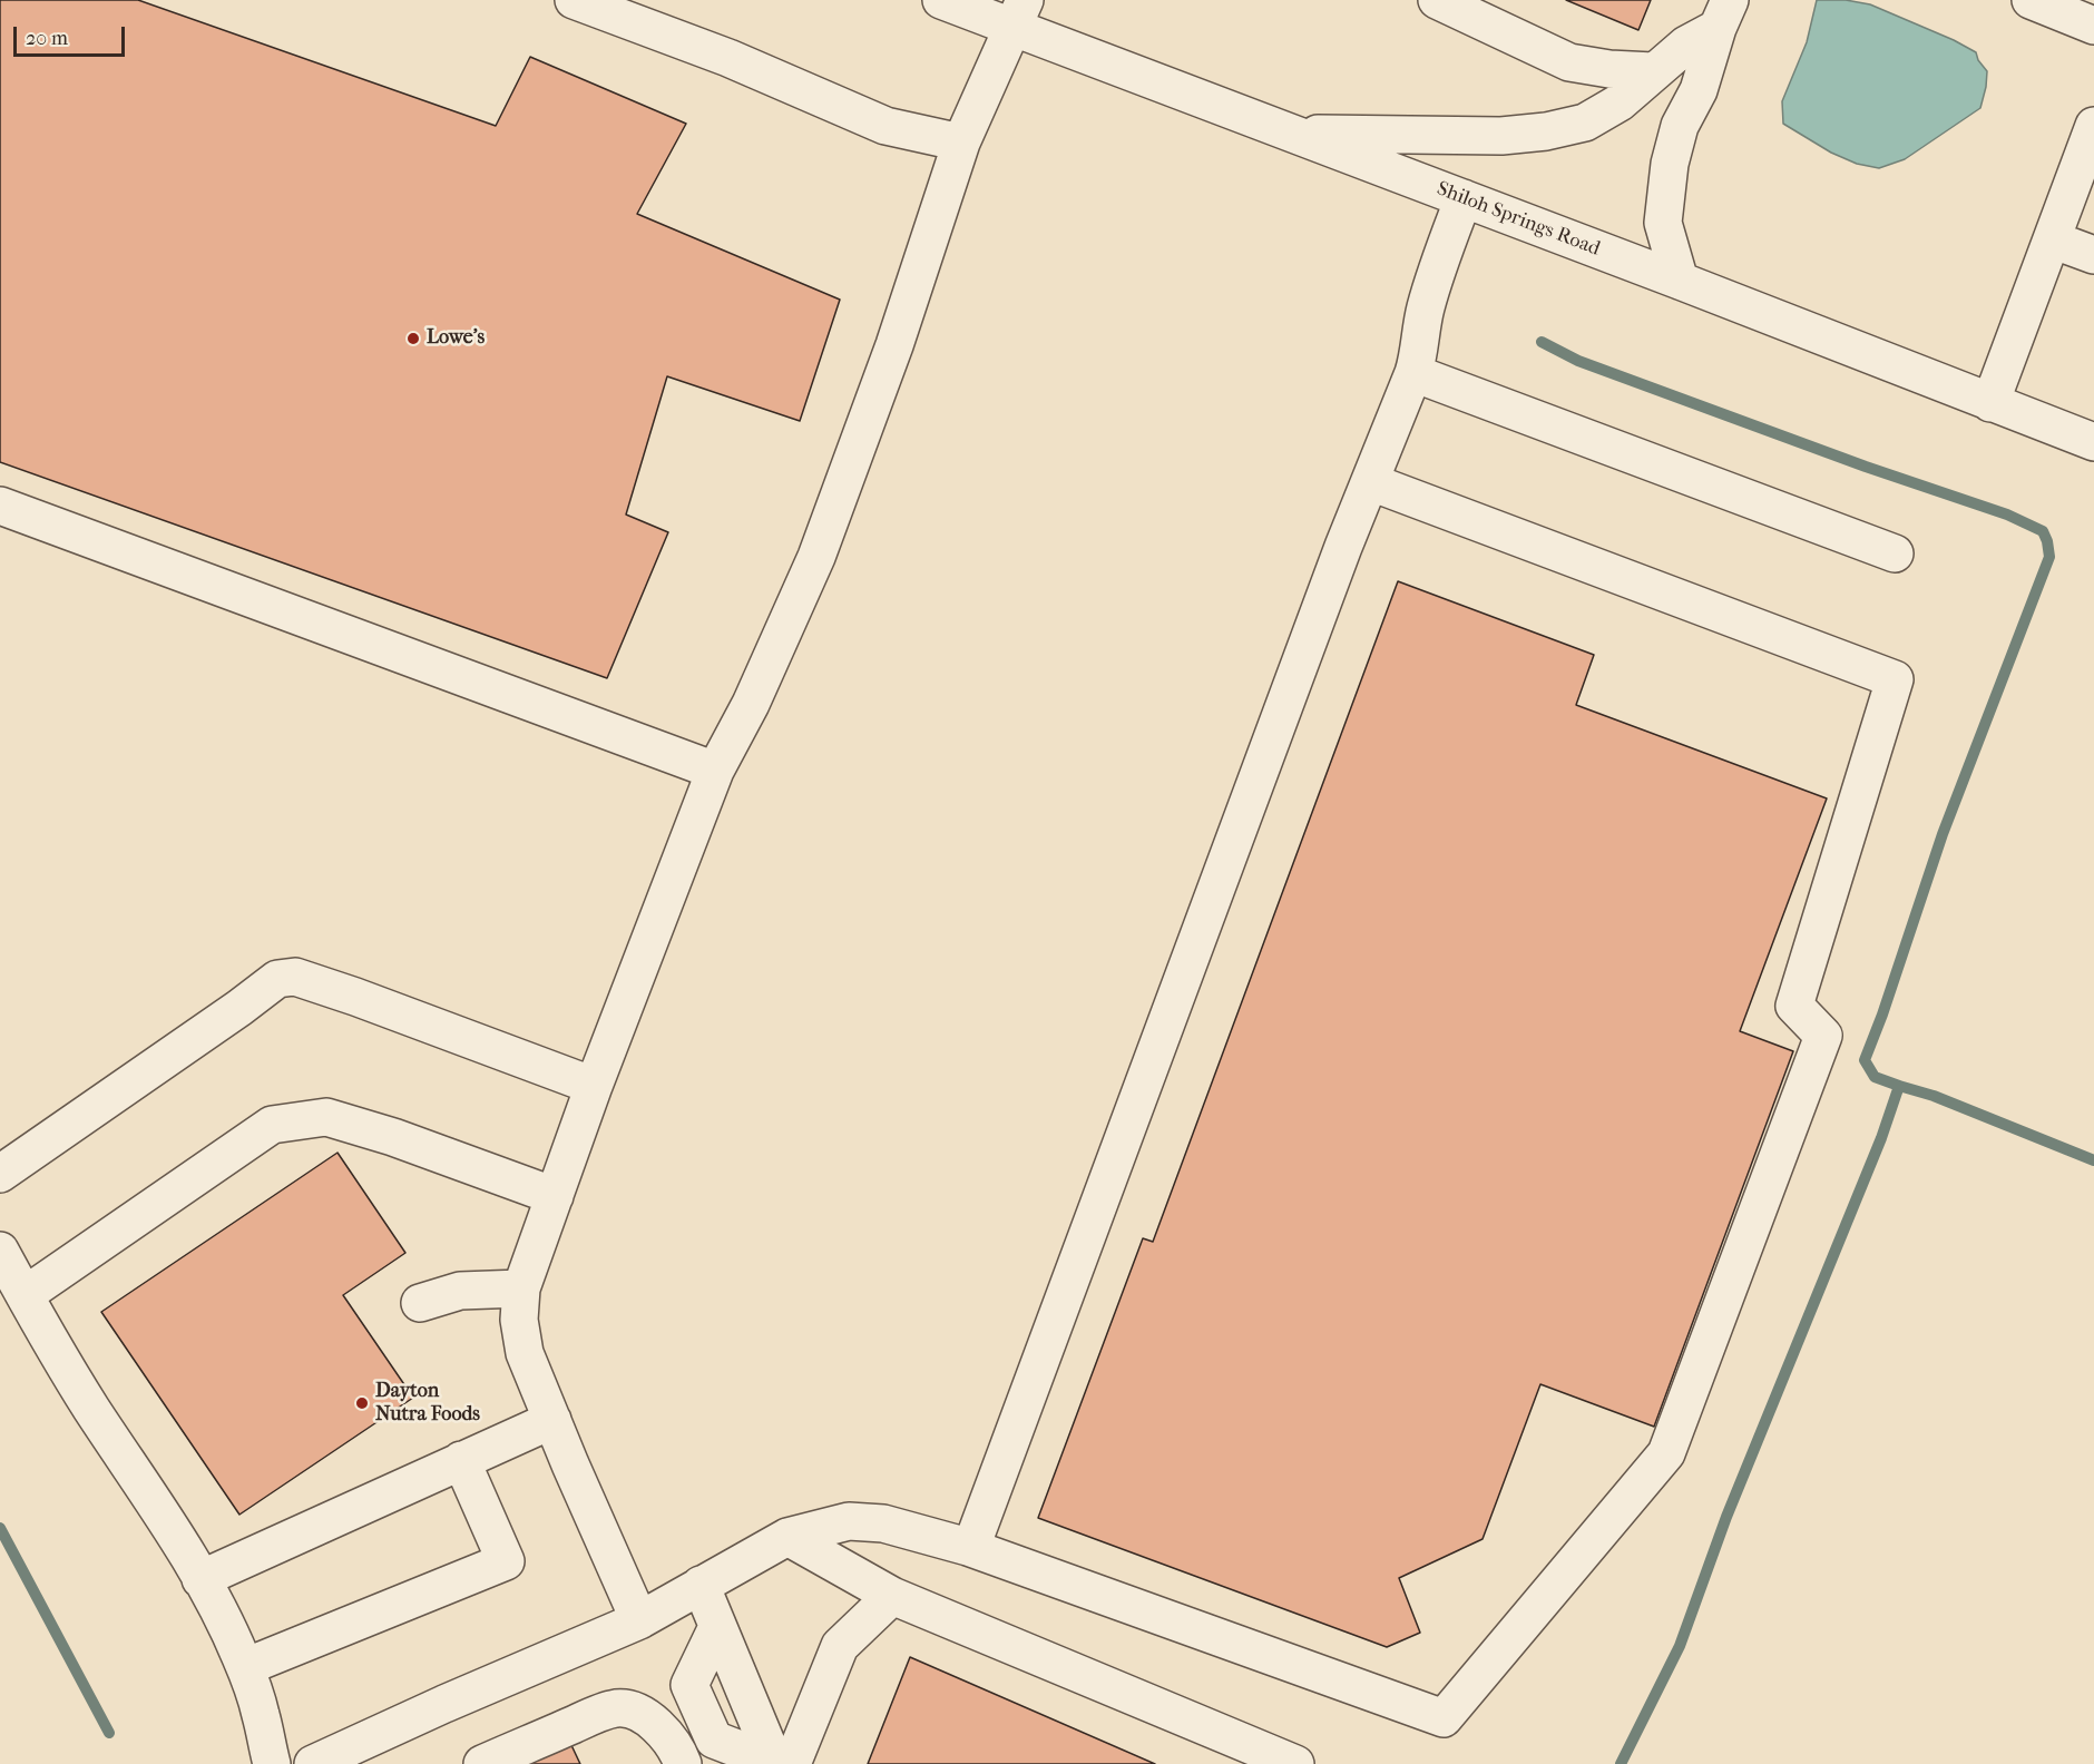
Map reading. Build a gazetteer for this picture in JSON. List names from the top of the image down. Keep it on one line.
{"streets":{"street":["Shiloh Springs Road"]},"places":["Lowe's","Dayton Nutra Foods"],"scale_bar":"20 m"}
